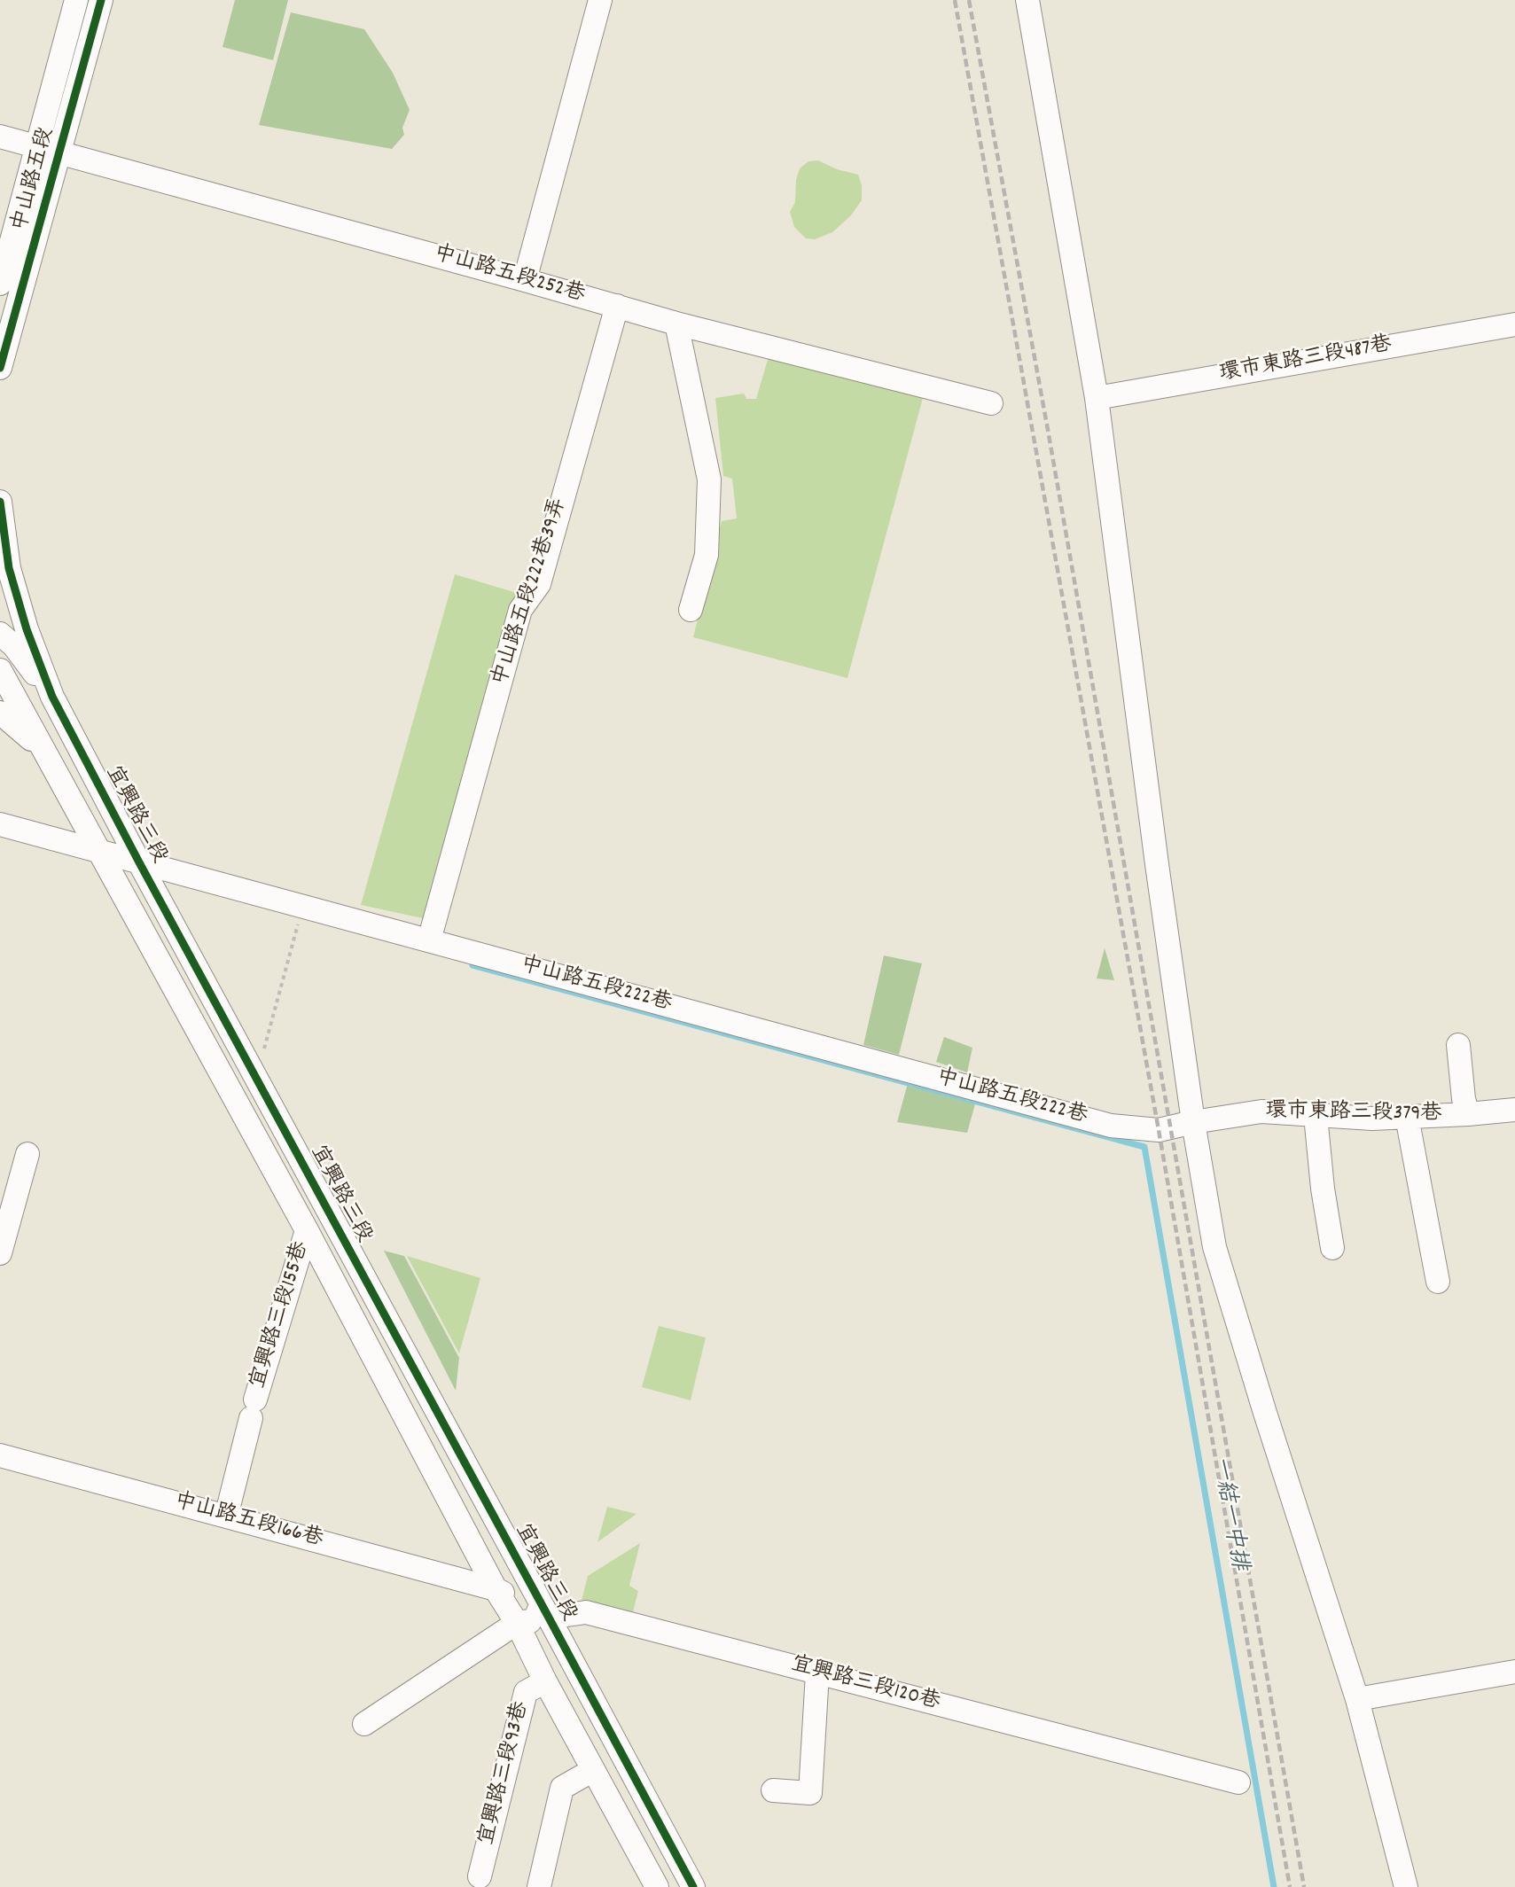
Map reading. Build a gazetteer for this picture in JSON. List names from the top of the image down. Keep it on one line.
{"streets":{"street":["中山路五段","中山路五段252巷","環市東路三段487巷","中山路五段222巷39弄","宜興路三段","中山路五段222巷","環市東路三段379巷","宜興路三段155巷","中山路五段166巷","宜興路三段120巷","宜興路三段93巷"]},"crossings":[["中山路五段","中山路五段252巷"],["中山路五段252巷","中山路五段222巷39弄"],["中山路五段222巷39弄","中山路五段222巷"],["宜興路三段","中山路五段222巷"],["宜興路三段","宜興路三段120巷"],["中山路五段222巷","環市東路三段379巷"],["宜興路三段155巷","中山路五段166巷"]],"water":["一結一中排"]}
